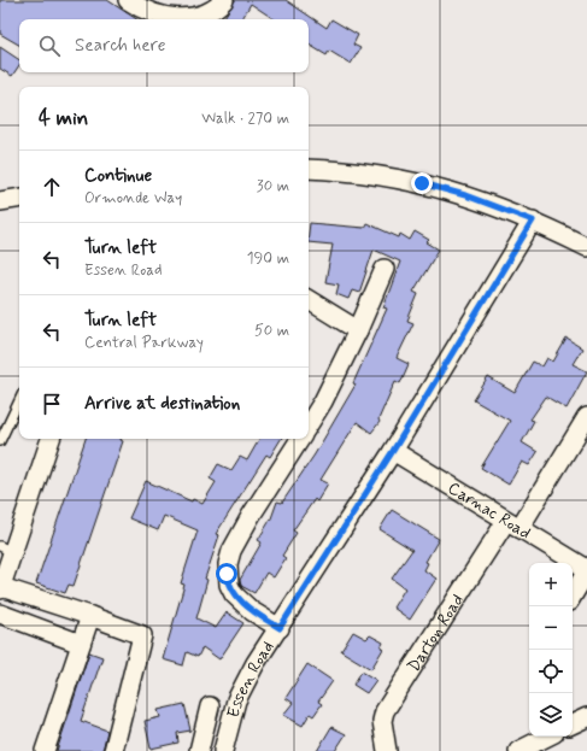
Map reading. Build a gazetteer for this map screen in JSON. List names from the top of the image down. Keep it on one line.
{"streets":{"street":["Carnac Road","Darton Road","Essen Road"]},"crossings":[["Carnac Road","Darton Road"],["Carnac Road","Essen Road"]],"page":{"search":"Search here","heading":["4 min","Walk · 270 m"],"list":[["Continue","Ormonde Way","30 m"],["Turn left","Essen Road","190 m"],["Turn left","Central Parkway","50 m"],"Arrive at destination"],"map_buttons":["+","−"]}}
